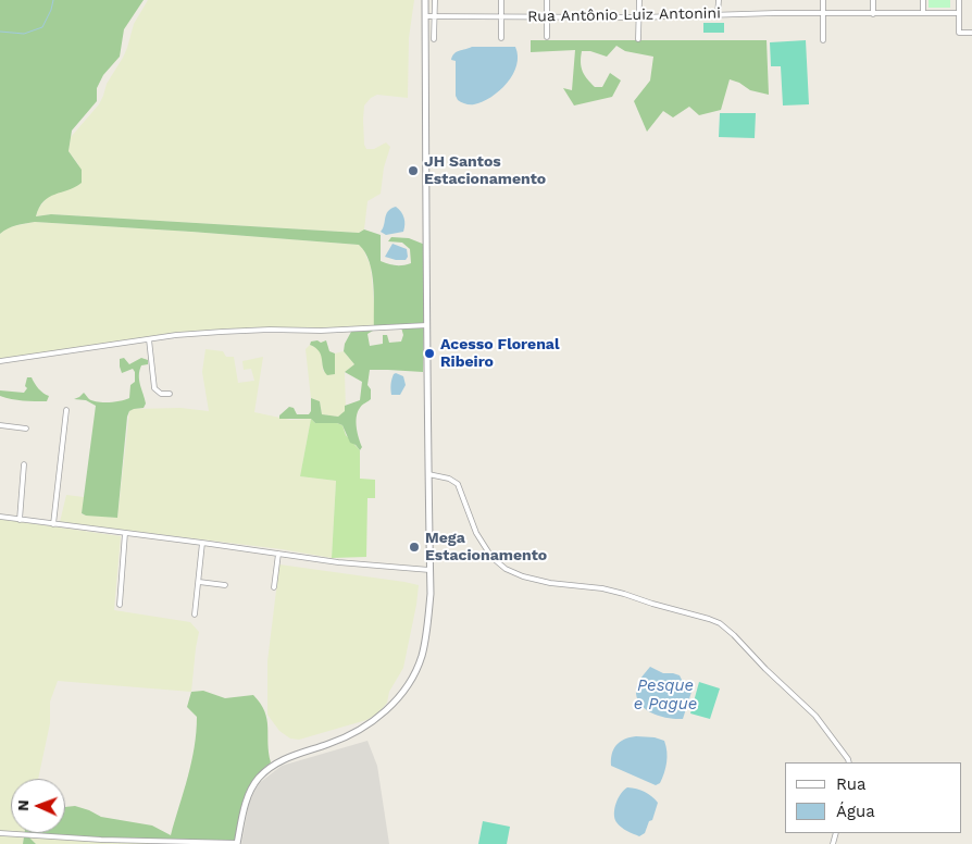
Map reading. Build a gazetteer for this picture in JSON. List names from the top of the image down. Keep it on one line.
{"streets":{"street":["Rua Antônio Luiz Antonini"]},"water":["Pesque e Pague"],"places":["JH Santos Estacionamento","Acesso Florenal Ribeiro","Mega Estacionamento"],"legend":["Rua","Água"],"north":"left"}
